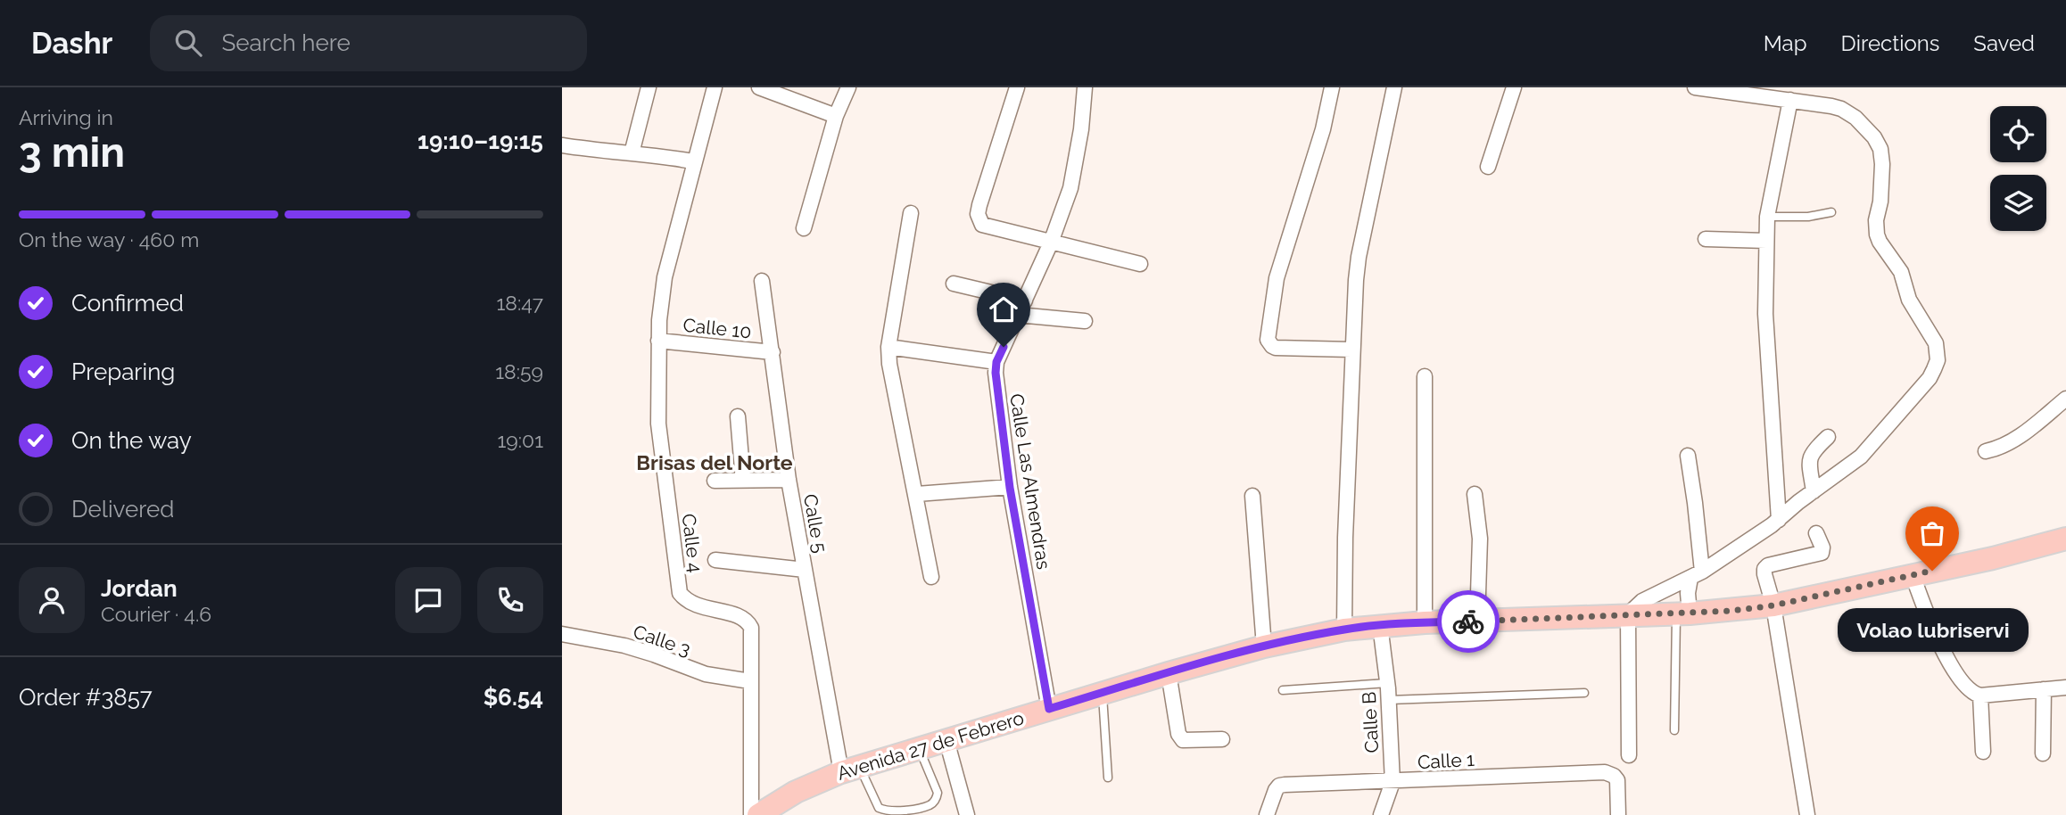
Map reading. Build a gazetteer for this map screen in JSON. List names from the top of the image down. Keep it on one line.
{"streets":{"main road":["Avenida 27 de Febrero"],"street":["Calle 10","Calle Las Almendras","Calle 5","Calle 4","Calle 3","Calle B","Calle 1"]},"crossings":[["Calle 10","Calle 5"],["Calle 10","Calle 4"],["Calle Las Almendras","Avenida 27 de Febrero"],["Calle 5","Avenida 27 de Febrero"],["Calle 4","Calle 3"],["Calle B","Avenida 27 de Febrero"],["Calle B","Calle 1"]],"districts":["Brisas del Norte"],"places":["Volao lubriservi"],"page":{"header":"Dashr","search":"Search here","nav":["Map","Directions","Saved"],"heading":["3 min","Arriving in","19:10–19:15"],"panel":["Jordan","Courier · 4.6","Order #3857","$6.54"],"bar":"On the way · 460 m","list":[["Confirmed","18:47"],["Preparing","18:59"],["On the way","19:01"],"Delivered"],"bubble":"Volao lubriservi"}}
